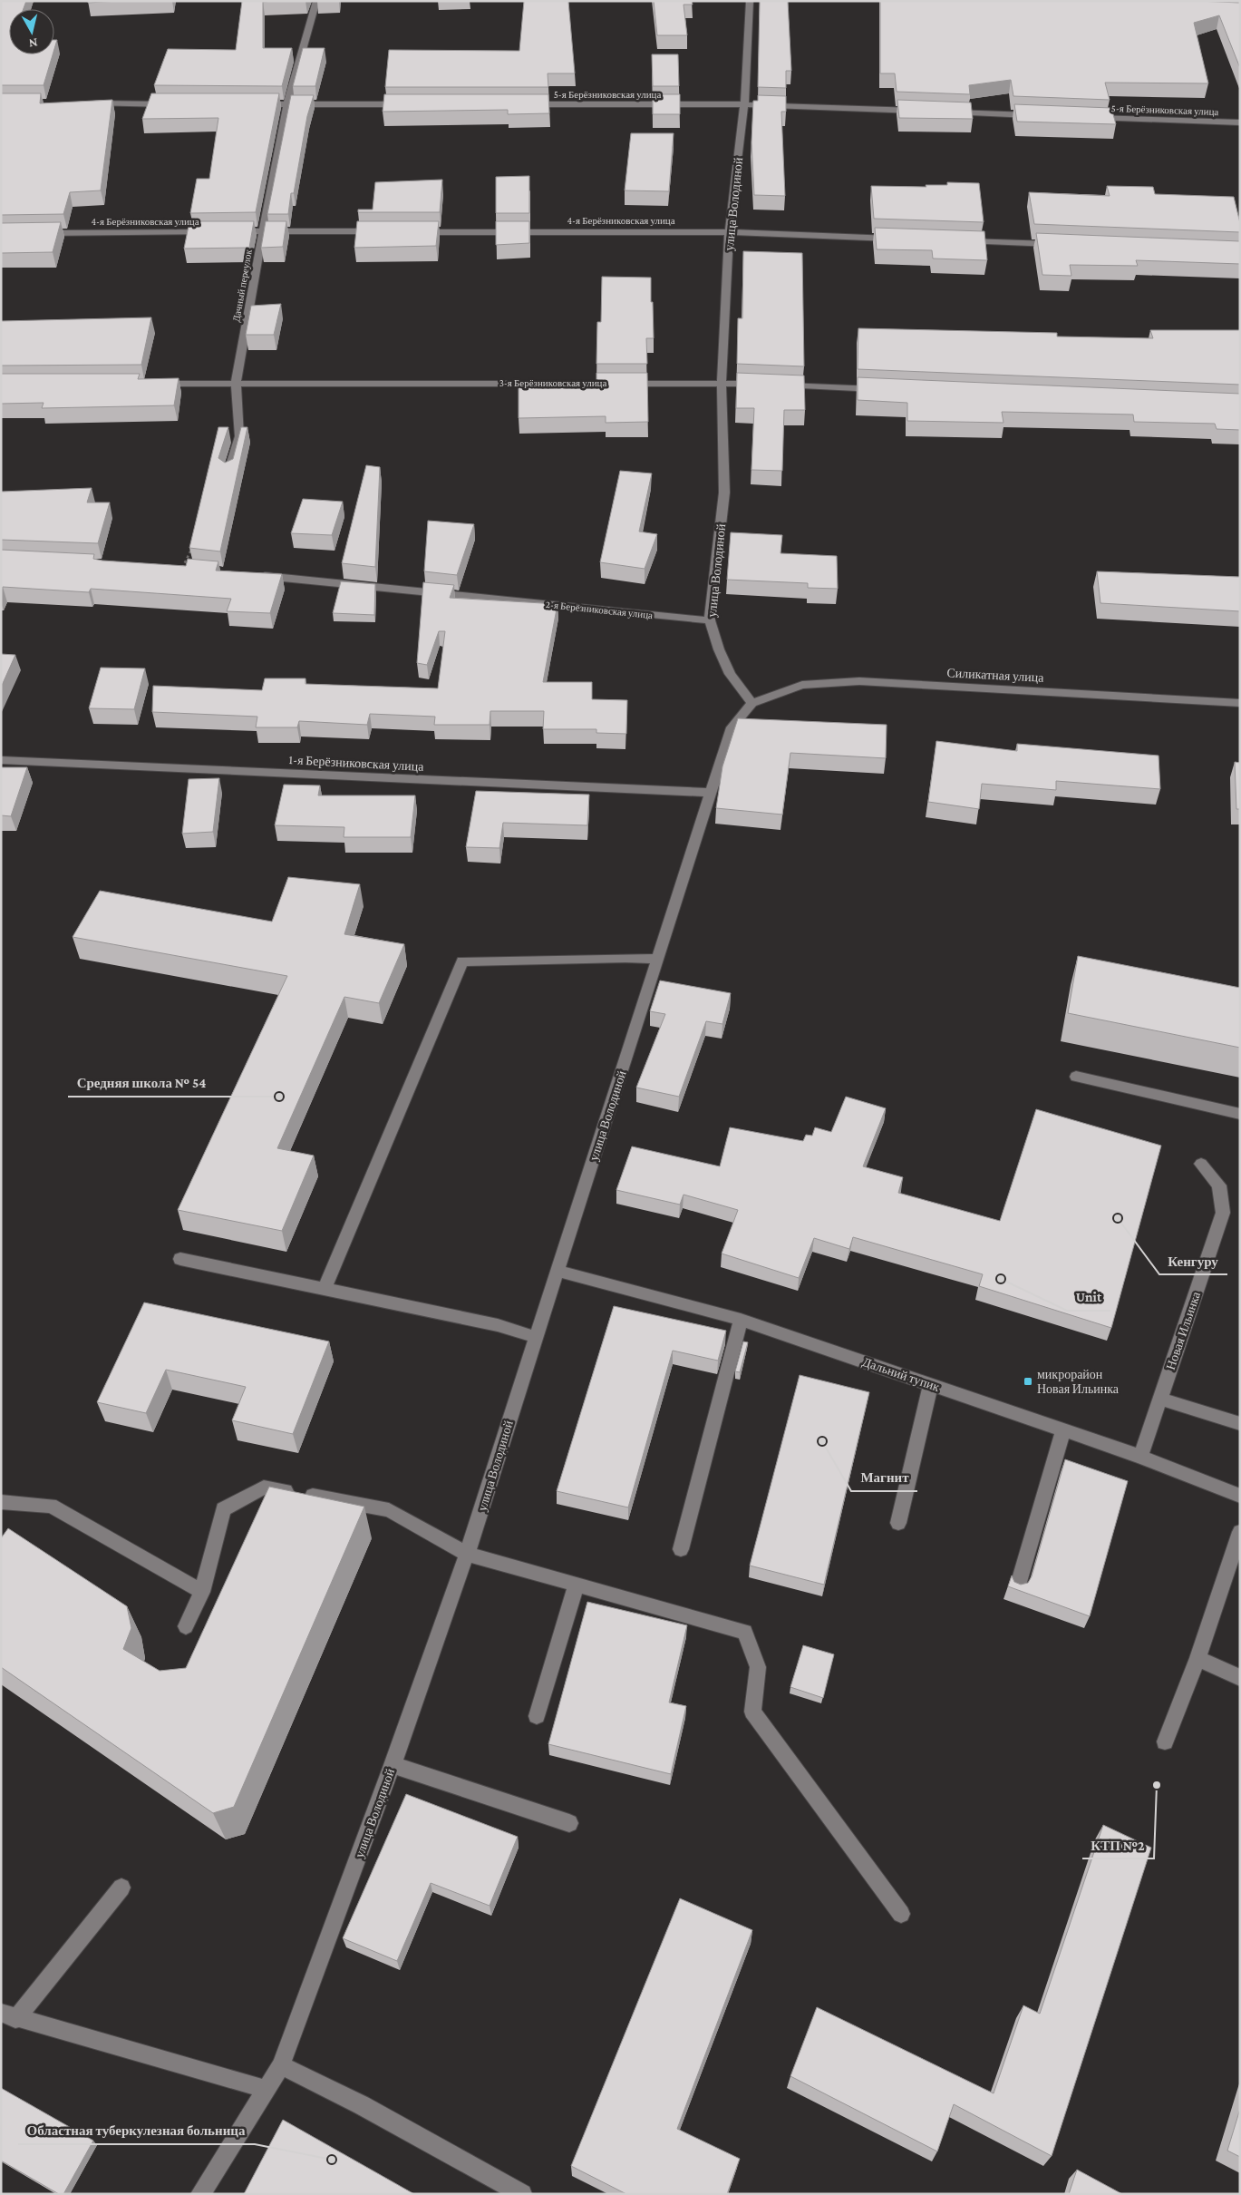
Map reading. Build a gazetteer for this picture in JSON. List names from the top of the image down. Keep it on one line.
{"streets":{"street":["5-я Берёзниковская улица","улица Володиной","4-я Берёзниковская улица","Дачный переулок","3-я Берёзниковская улица","2-я Берёзниковская улица","Силикатная улица","1-я Берёзниковская улица","Новая Ильинка","Дальний тупик"]},"crossings":[["5-я Берёзниковская улица","улица Володиной"],["улица Володиной","4-я Берёзниковская улица"],["улица Володиной","3-я Берёзниковская улица"],["улица Володиной","2-я Берёзниковская улица"],["улица Володиной","Силикатная улица"],["улица Володиной","1-я Берёзниковская улица"],["улица Володиной","Дальний тупик"],["4-я Берёзниковская улица","Дачный переулок"],["Дачный переулок","3-я Берёзниковская улица"],["Новая Ильинка","Дальний тупик"]],"places":{"other":["Средняя школа № 54","Кенгуру","Unit","Магнит","КТП №2","Областная туберкулезная больница"],"transit":["микрорайон Новая Ильинка"]},"north":"bottom"}
